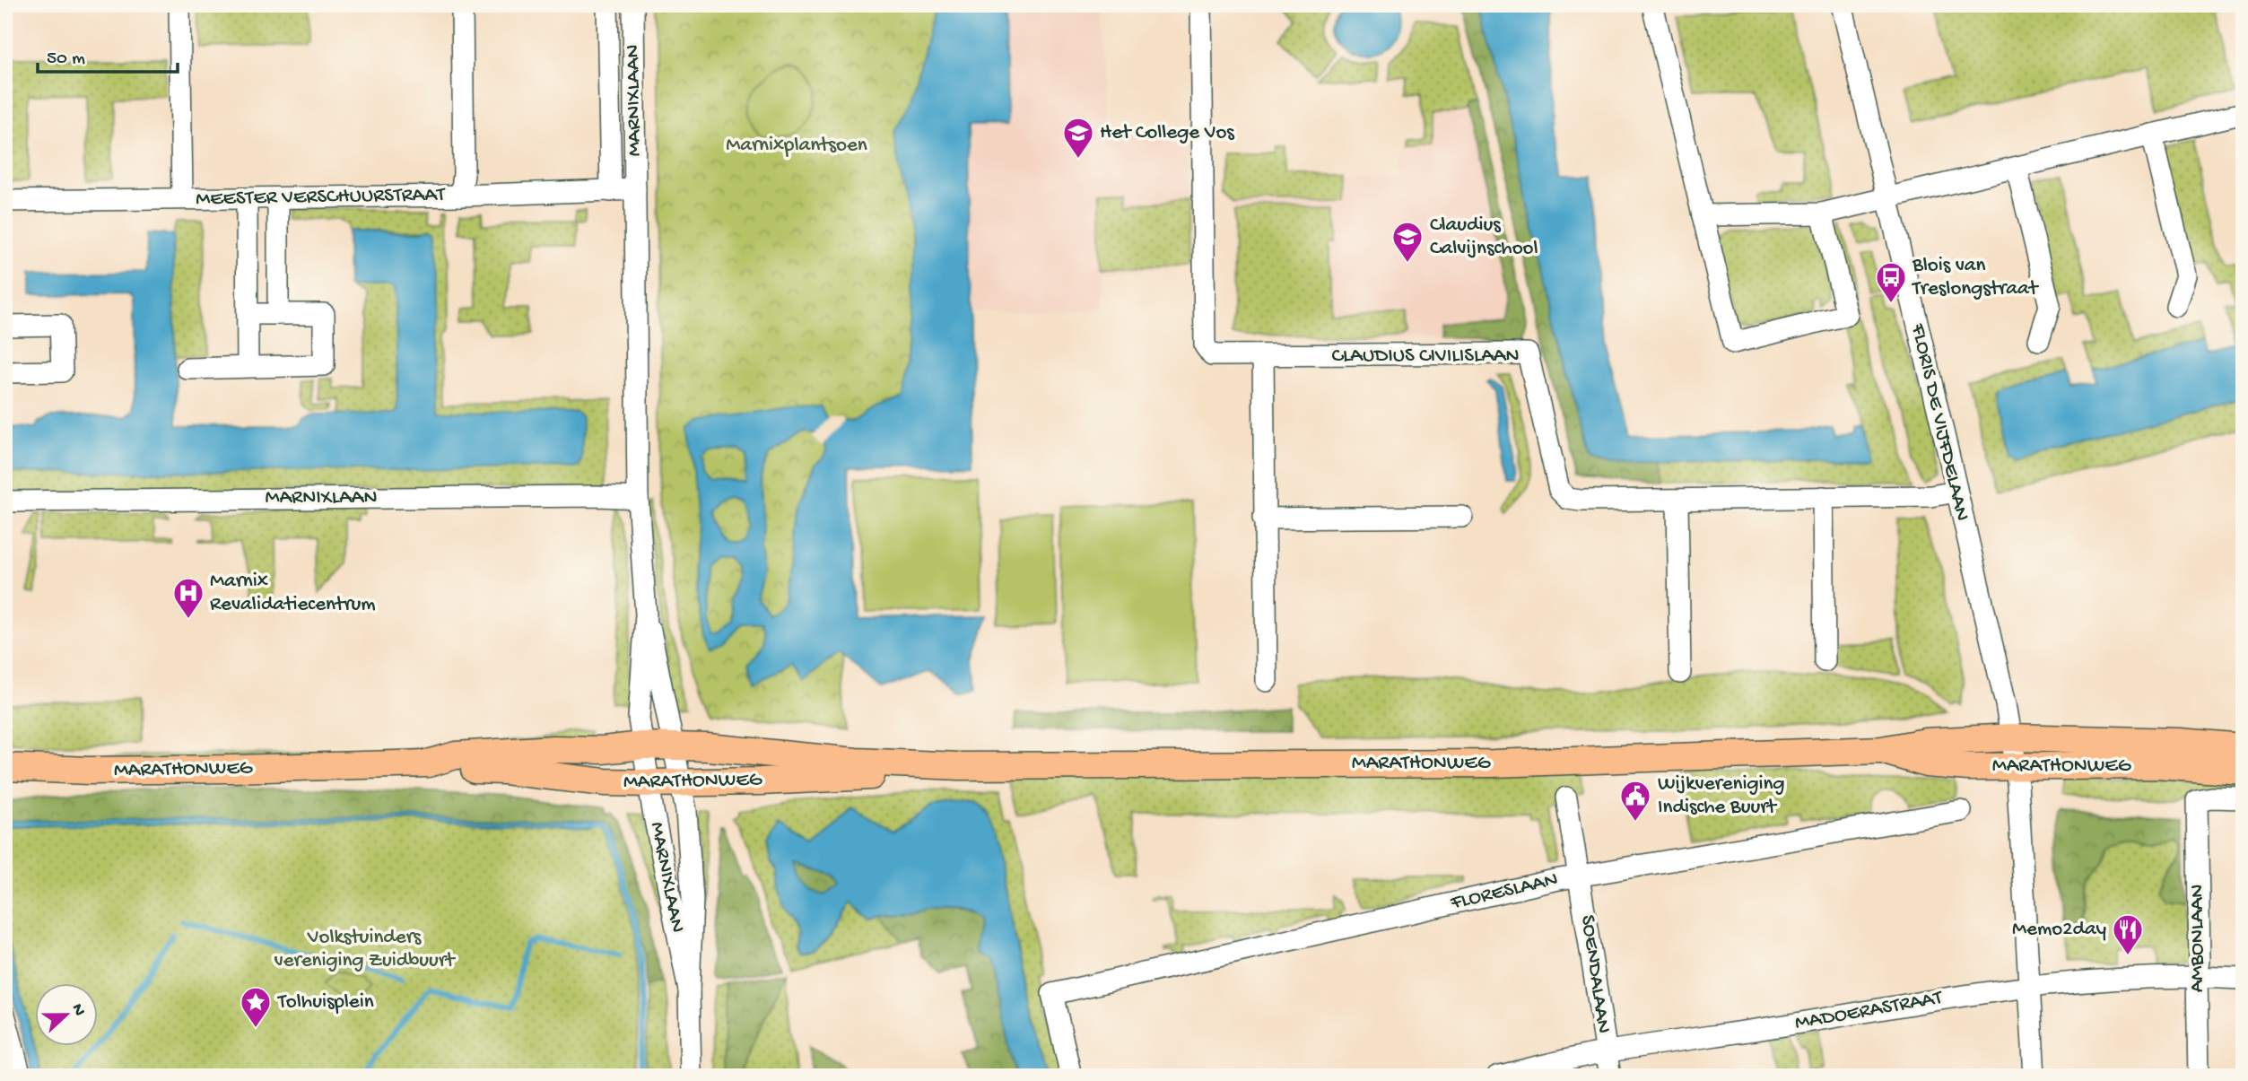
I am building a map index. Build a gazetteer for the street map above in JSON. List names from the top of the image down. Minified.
{"streets":{"main road":["MARATHONWEG"],"street":["MARNIXLAAN","MEESTER VERSCHUURSTRAAT","CLAUDIUS CIVILISLAAN","FLORIS DE VIJFDELAAN","FLORESLAAN","AMBONLAAN","SOENDALAAN","MADOERASTRAAT"]},"crossings":[["MARNIXLAAN","MEESTER VERSCHUURSTRAAT"],["MARNIXLAAN","MARATHONWEG"],["CLAUDIUS CIVILISLAAN","FLORIS DE VIJFDELAAN"],["FLORIS DE VIJFDELAAN","MARATHONWEG"],["FLORIS DE VIJFDELAAN","MADOERASTRAAT"],["FLORESLAAN","SOENDALAAN"],["AMBONLAAN","MADOERASTRAAT"],["SOENDALAAN","MADOERASTRAAT"]],"parks":["Marnixplantsoen","Volkstuinders vereniging Zuidbuurt"],"places":{"school or university":["Het College Vos","Claudius Calvijnschool"],"bus stop":["Blois van Treslongstraat"],"hospital":["Marnix Revalidatiecentrum"],"public building":["Wijkvereniging Indische Buurt"],"restaurant":["Memo2day"],"place":["Tolhuisplein"]},"scale_bar":"50 m","north":"right"}
